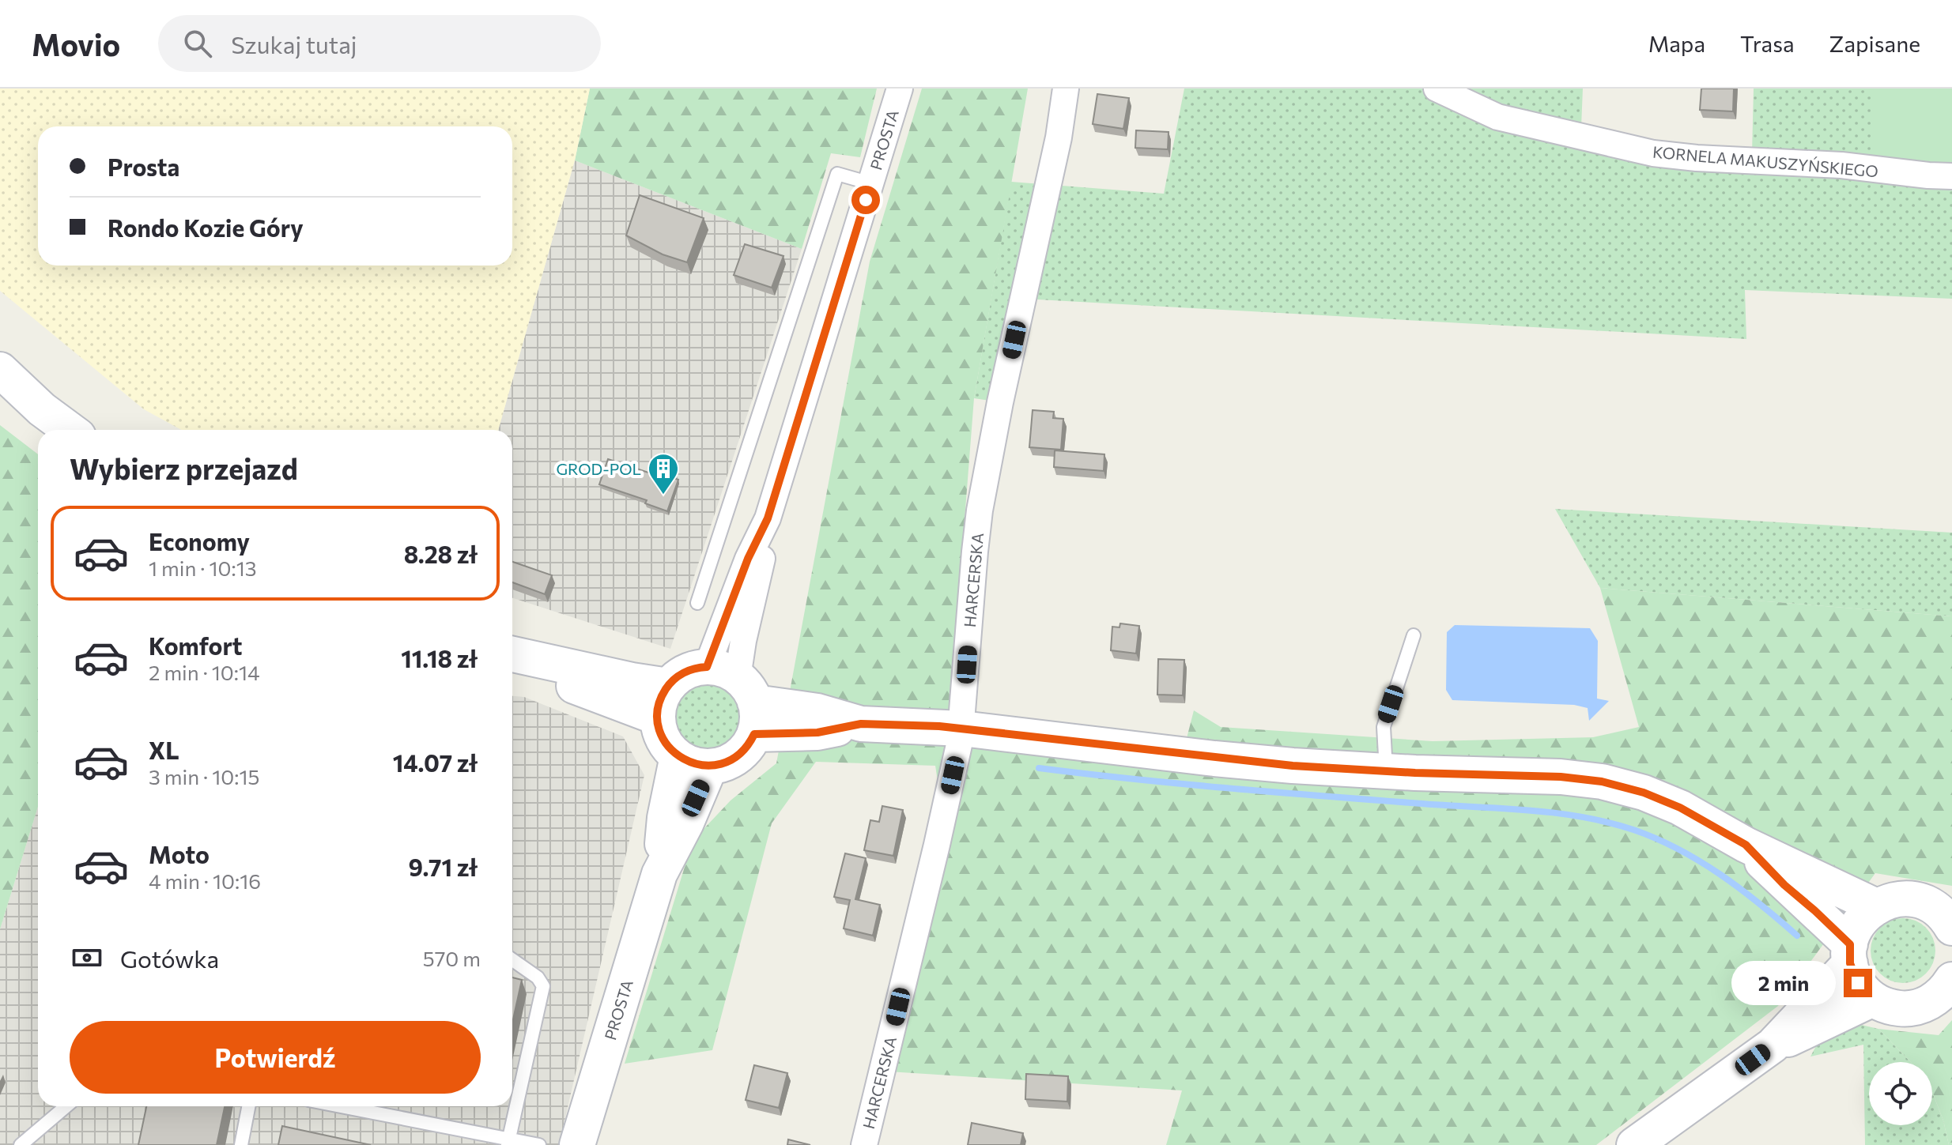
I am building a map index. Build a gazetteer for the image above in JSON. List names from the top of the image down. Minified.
{"streets":{"street":["PROSTA","KORNELA MAKUSZYŃSKIEGO","HARCERSKA"]},"places":{"building":["GROD-POL"]},"page":{"header":"Movio","search":"Szukaj tutaj","nav":["Mapa","Trasa","Zapisane"],"banner":["Prosta","Rondo Kozie Góry"],"heading":"Wybierz przejazd","list":[{"name":"Economy","note":"1 min · 10:13","value":"8.28 zł"},{"name":"Komfort","note":"2 min · 10:14","value":"11.18 zł"},{"name":"XL","note":"3 min · 10:15","value":"14.07 zł"},{"name":"Moto","note":"4 min · 10:16","value":"9.71 zł"}],"pay":["Gotówka","570 m"],"bubble":"2 min","buttons":"Potwierdź"}}
